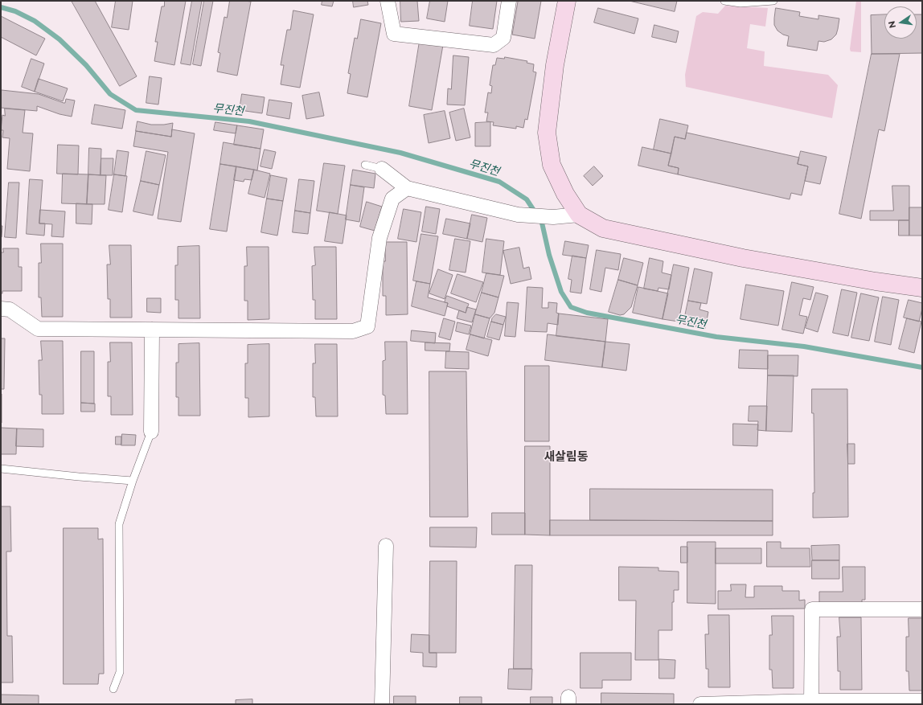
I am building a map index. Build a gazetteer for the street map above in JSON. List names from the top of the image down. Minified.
{"districts":["새살림동"],"water":["무진천"],"north":"left"}
